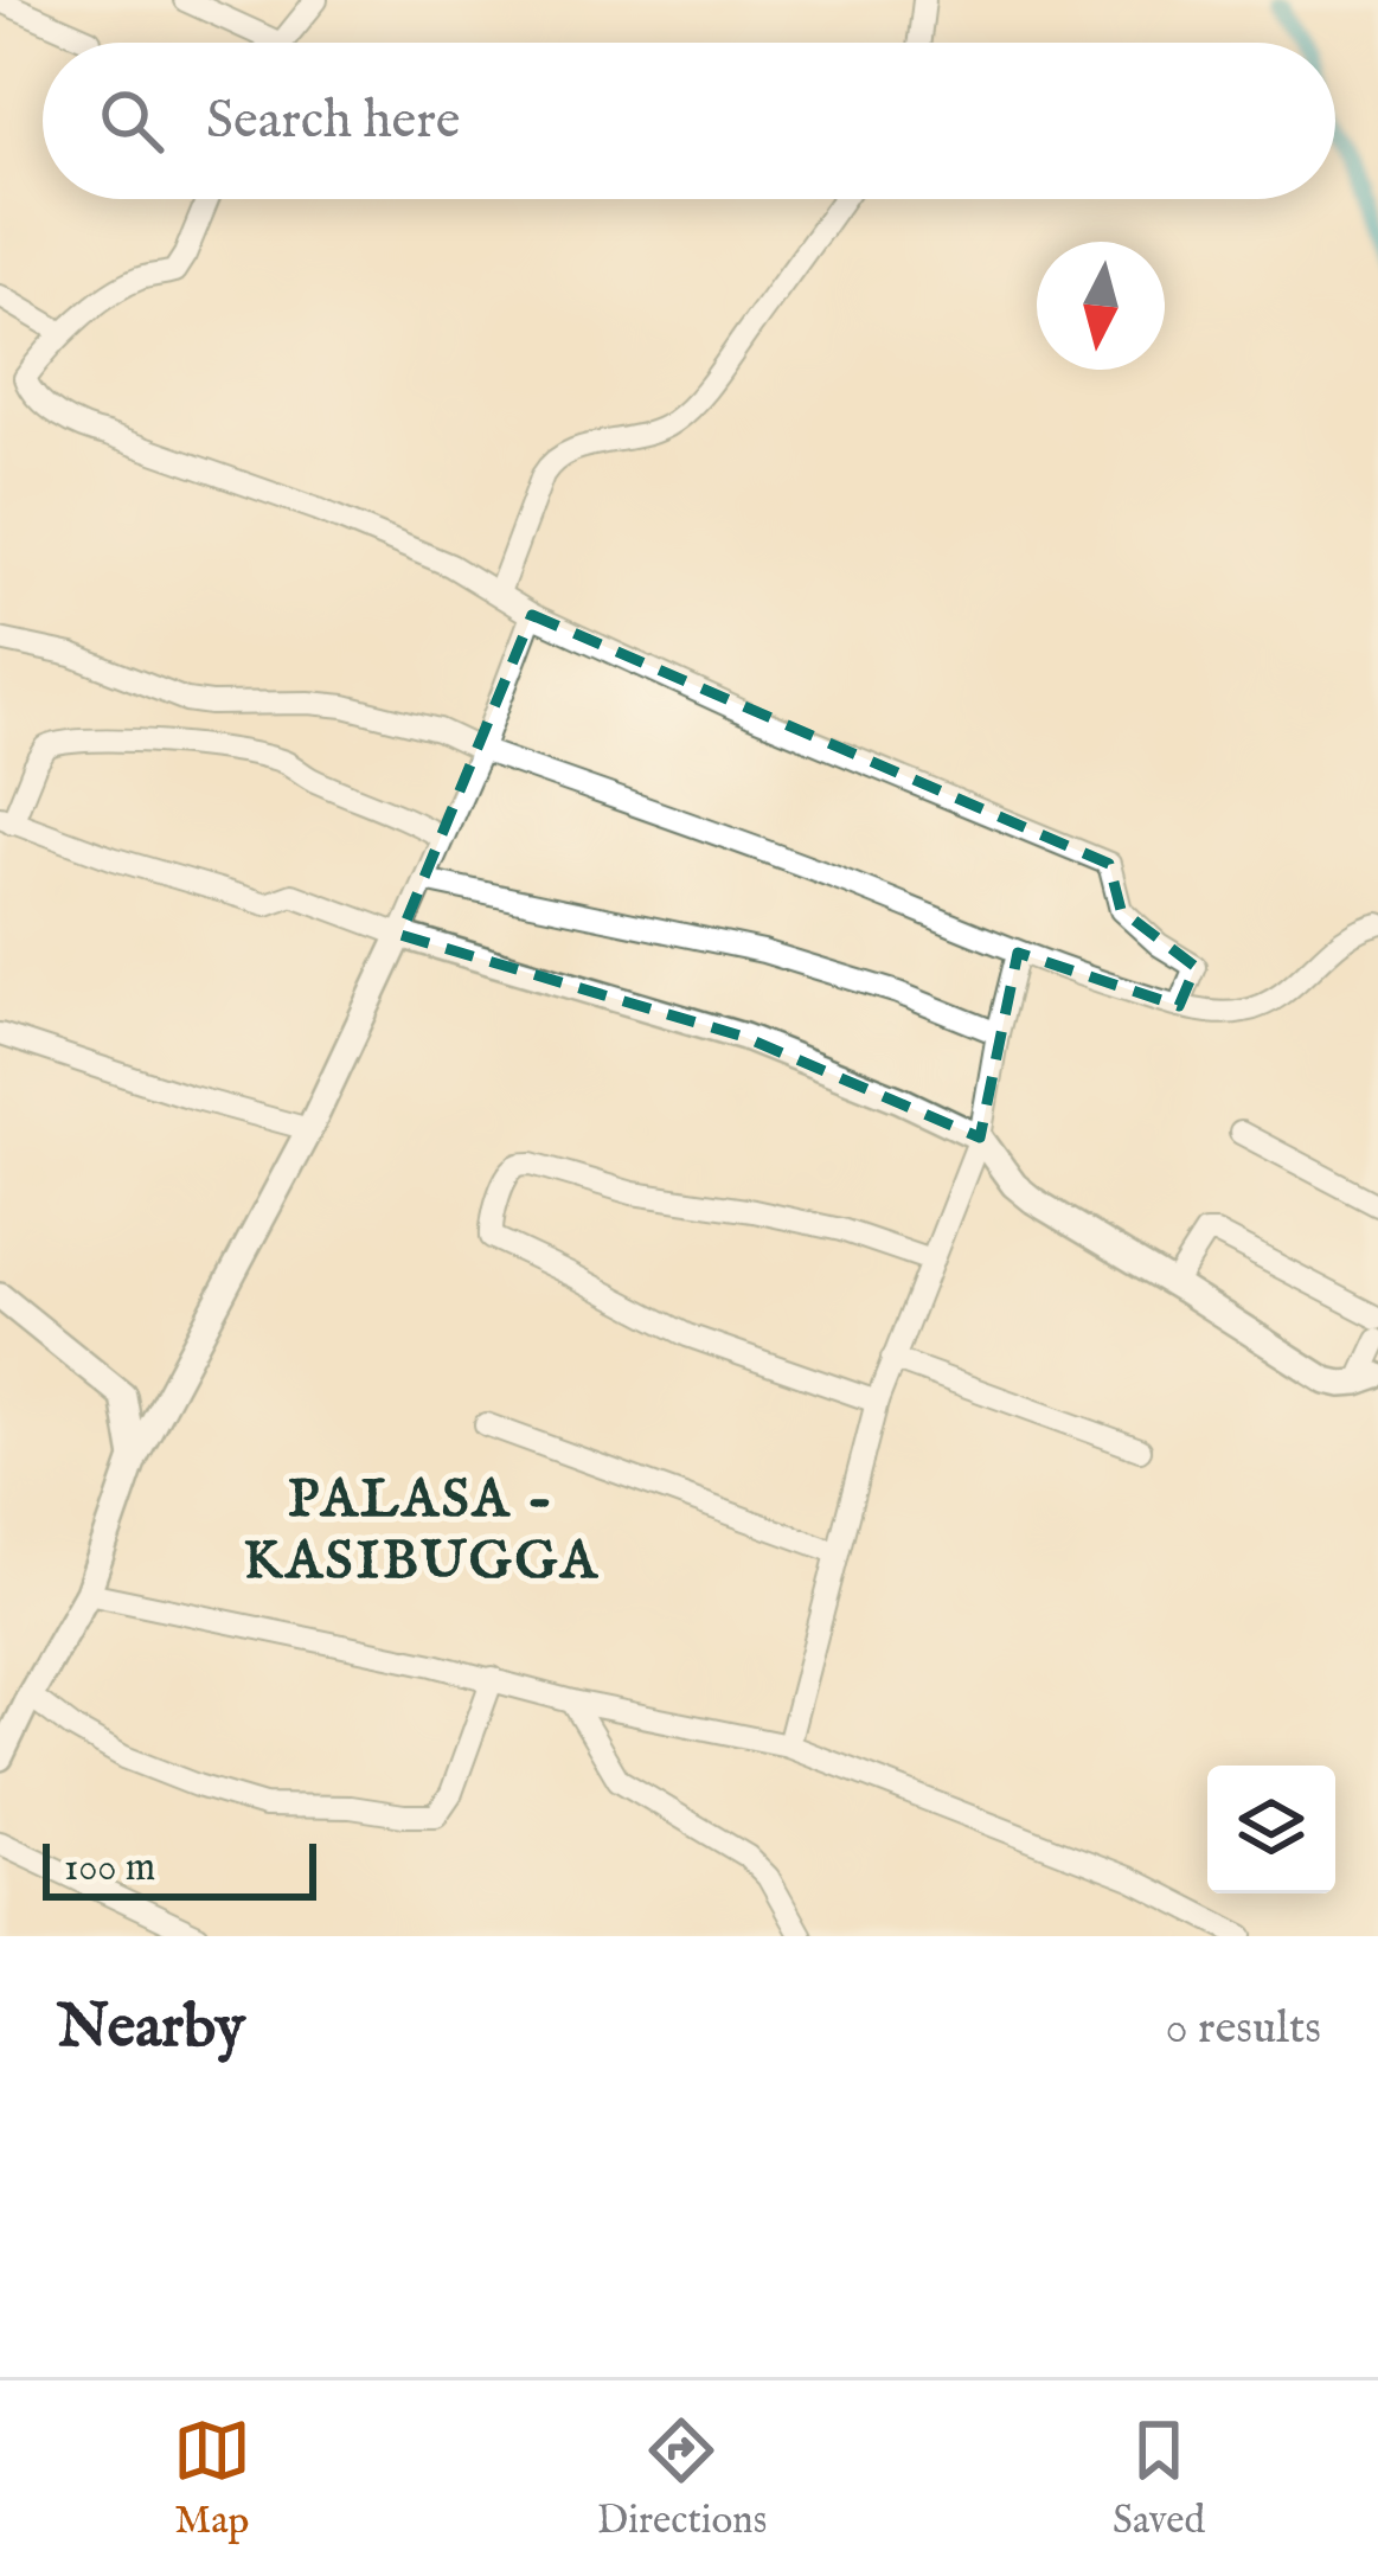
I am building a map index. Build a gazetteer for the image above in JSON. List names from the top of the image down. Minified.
{"districts":["PALASA - KASIBUGGA"],"scale_bar":"100 m","north":"bottom","page":{"search":"Search here","scale":"100 m","heading":["Nearby","0 results"],"nav":["Map","Directions","Saved"]}}
